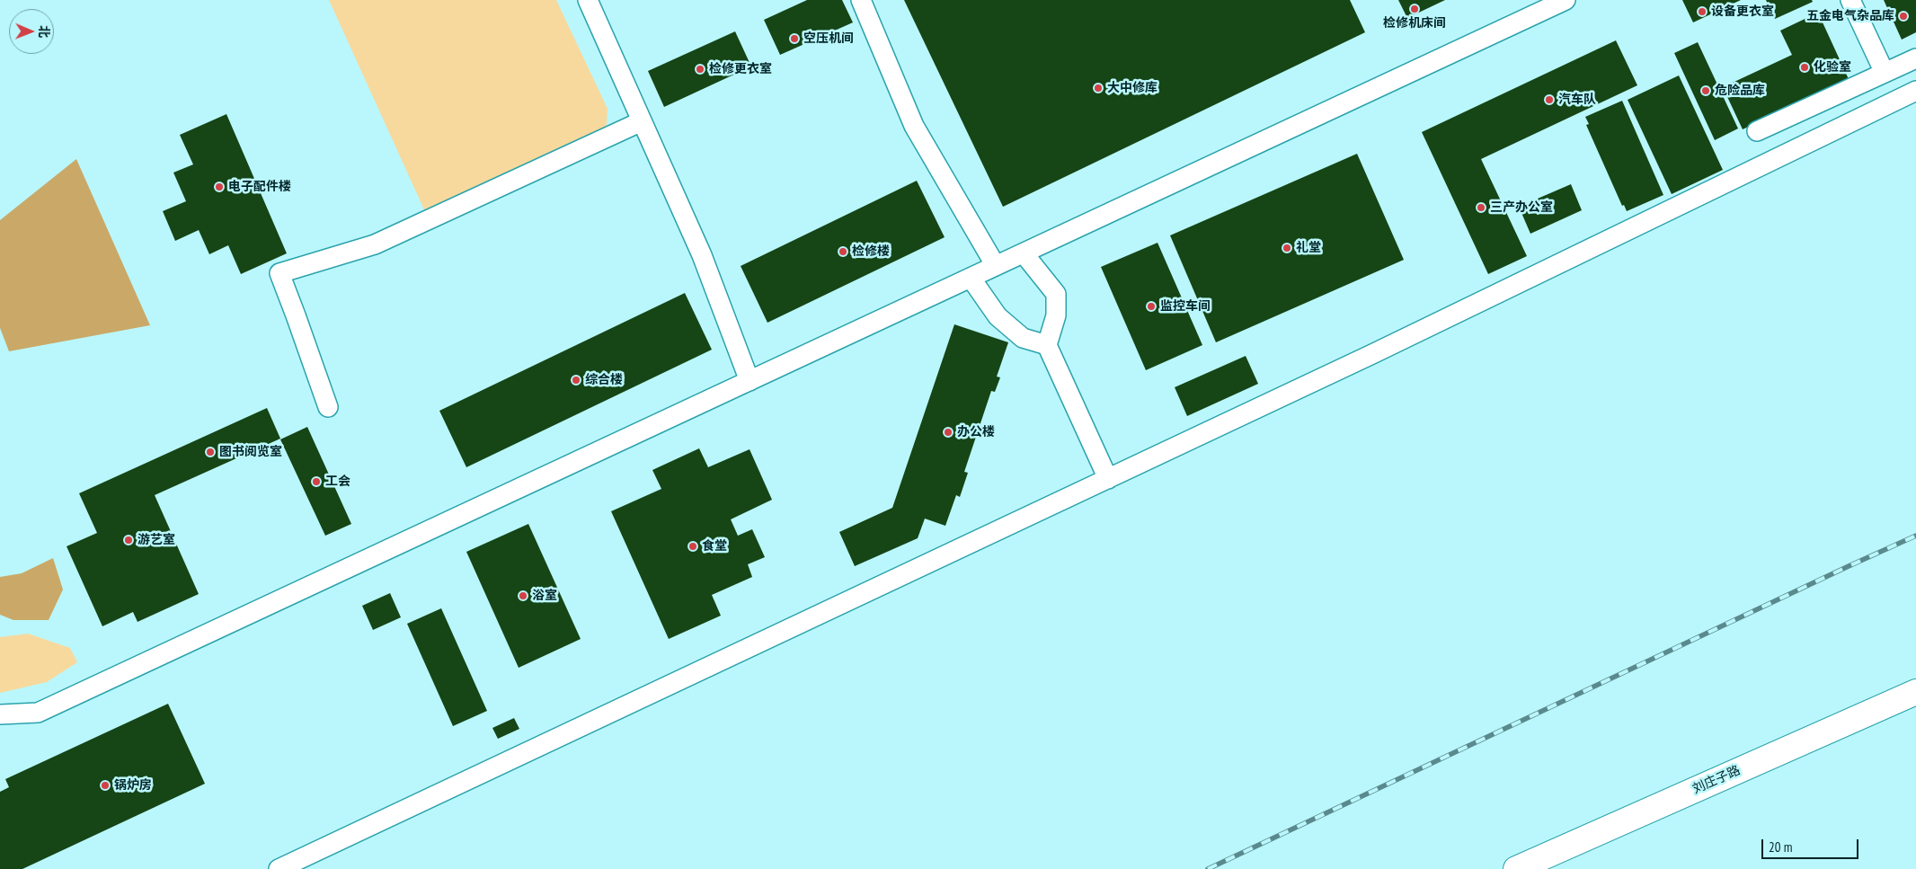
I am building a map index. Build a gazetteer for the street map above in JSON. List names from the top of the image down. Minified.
{"streets":{"street":["刘庄子路"]},"places":["检修机床间","设备更衣室","五金电气杂品库","空压机间","化验室","检修更衣室","大中修库","危险品库","汽车队","电子配件楼","三产办公室","礼堂","检修楼","监控车间","综合楼","办公楼","图书阅览室","工会","游艺室","食堂","浴室","锅炉房"],"scale_bar":"20 m","north":"right"}
